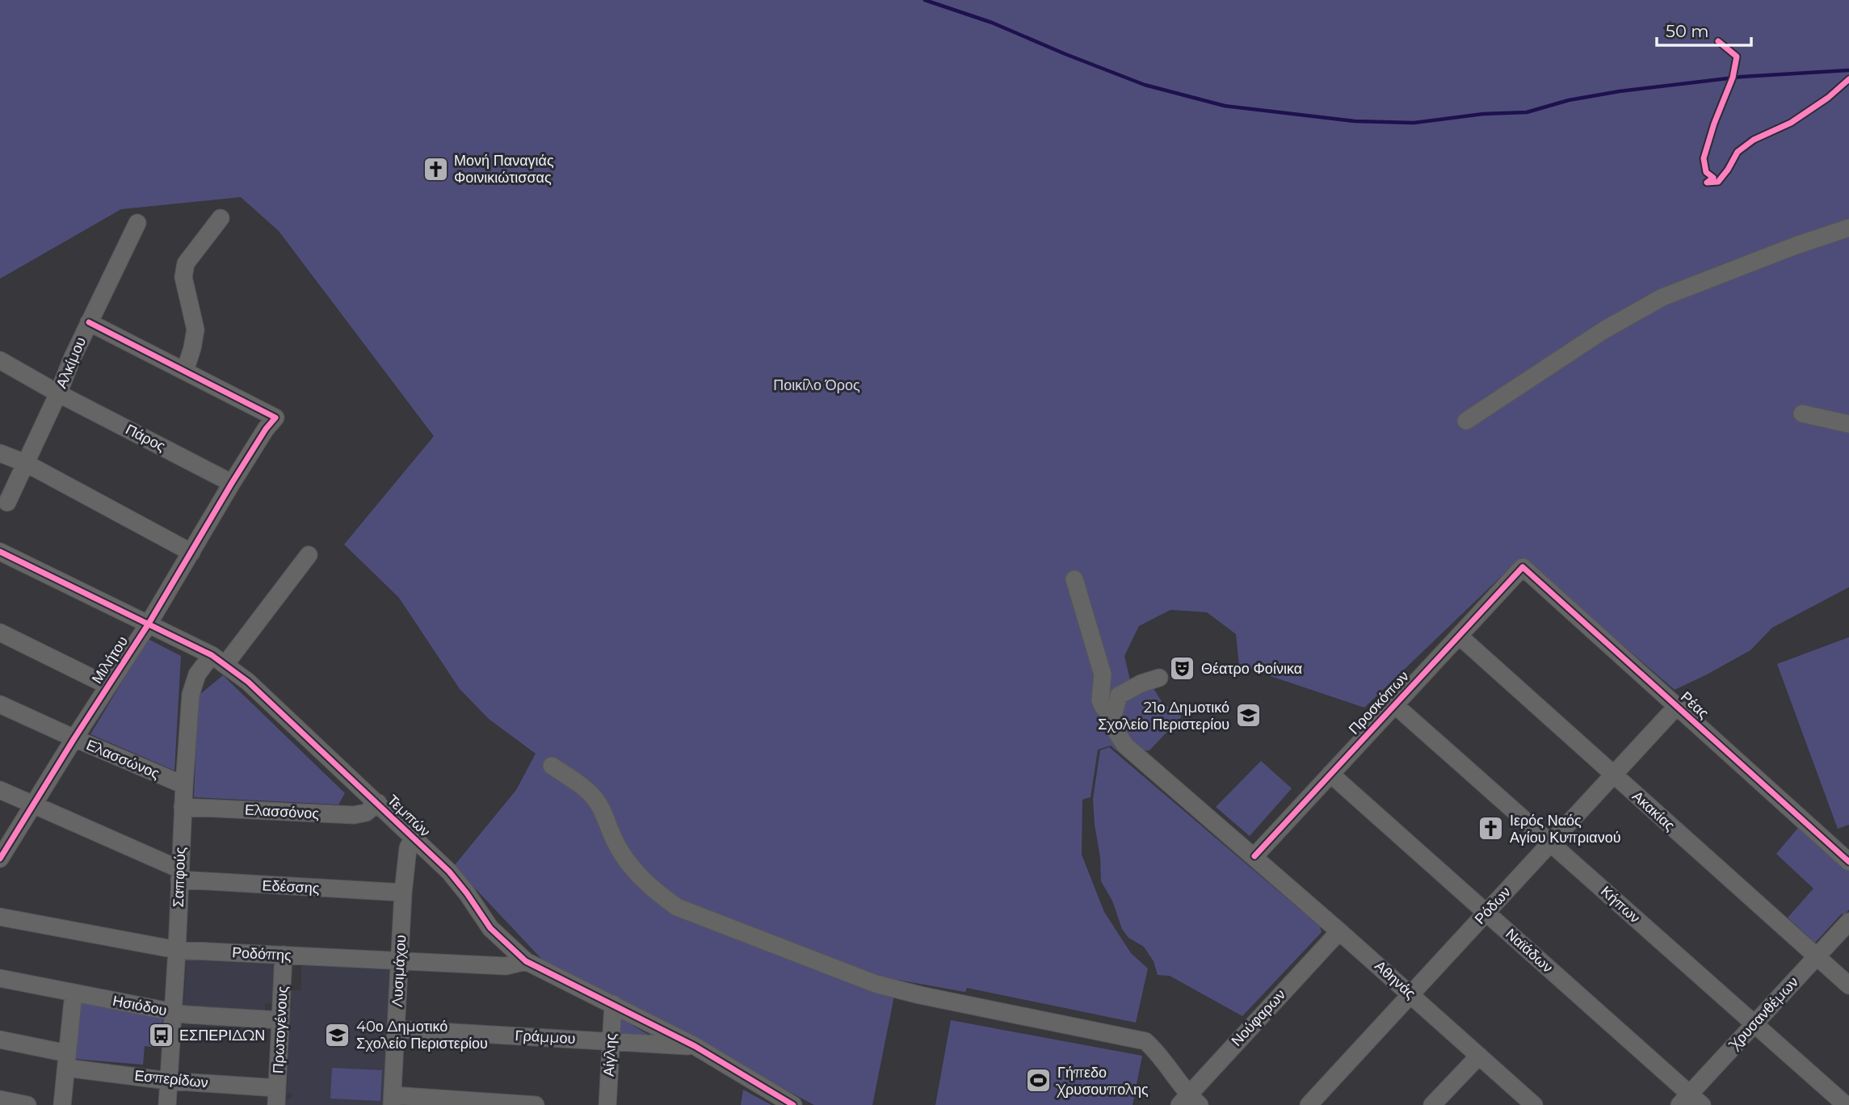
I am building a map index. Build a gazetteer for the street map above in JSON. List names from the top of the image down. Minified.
{"streets":{"street":["Αλκίμου","Πάρος","Μιλήτου","Προσκόπων","Ρέας","Ελασσώνος","Ακακίας","Ελασσόνος","Τεμπών","Σαπφούς","Εδέσσης","Κήπων","Ρόδων","Ναϊάδων","Ροδόπης","Λυσιμάχου","Αθηνάς","Ησιόδου","Χρυσανθέμων","Νούφαρων","Πρωτογένους","Γράμμου","Αίγλης","Εσπερίδων"]},"crossings":[["Αλκίμου","Πάρος"],["Πάρος","Μιλήτου"],["Μιλήτου","Ελασσώνος"],["Μιλήτου","Τεμπών"],["Μιλήτου","Εδέσσης"],["Προσκόπων","Ρέας"],["Προσκόπων","Ακακίας"],["Προσκόπων","Κήπων"],["Προσκόπων","Ναϊάδων"],["Προσκόπων","Αθηνάς"],["Ρέας","Ρόδων"],["Ελασσώνος","Σαπφούς"],["Ακακίας","Ρόδων"],["Ακακίας","Χρυσανθέμων"],["Ελασσόνος","Τεμπών"],["Ελασσόνος","Σαπφούς"],["Τεμπών","Σαπφούς"],["Τεμπών","Ροδόπης"],["Τεμπών","Λυσιμάχου"],["Τεμπών","Γράμμου"],["Τεμπών","Αίγλης"],["Σαπφούς","Εδέσσης"],["Σαπφούς","Ροδόπης"],["Σαπφούς","Ησιόδου"],["Σαπφούς","Εσπερίδων"],["Εδέσσης","Λυσιμάχου"],["Κήπων","Ρόδων"],["Κήπων","Χρυσανθέμων"],["Ρόδων","Ναϊάδων"],["Ρόδων","Αθηνάς"],["Ναϊάδων","Χρυσανθέμων"],["Ροδόπης","Λυσιμάχου"],["Ροδόπης","Πρωτογένους"],["Λυσιμάχου","Γράμμου"],["Αθηνάς","Νούφαρων"],["Ησιόδου","Πρωτογένους"],["Πρωτογένους","Εσπερίδων"],["Γράμμου","Αίγλης"]],"parks":["Ποικίλο Όρος"],"places":{"church":["Μονή Παναγιάς Φοινικιώτισσας","Ιερός Ναός Αγίου Κυπριανού"],"theatre":["Θέατρο Φοίνικα"],"school or university":["21ο Δημοτικό Σχολείο Περιστερίου","40ο Δημοτικό Σχολείο Περιστερίου"],"bus stop":["ΕΣΠΕΡΙΔΩΝ"],"sports":["Γήπεδο Χρυσουπολης"]},"scale_bar":"50 m"}
